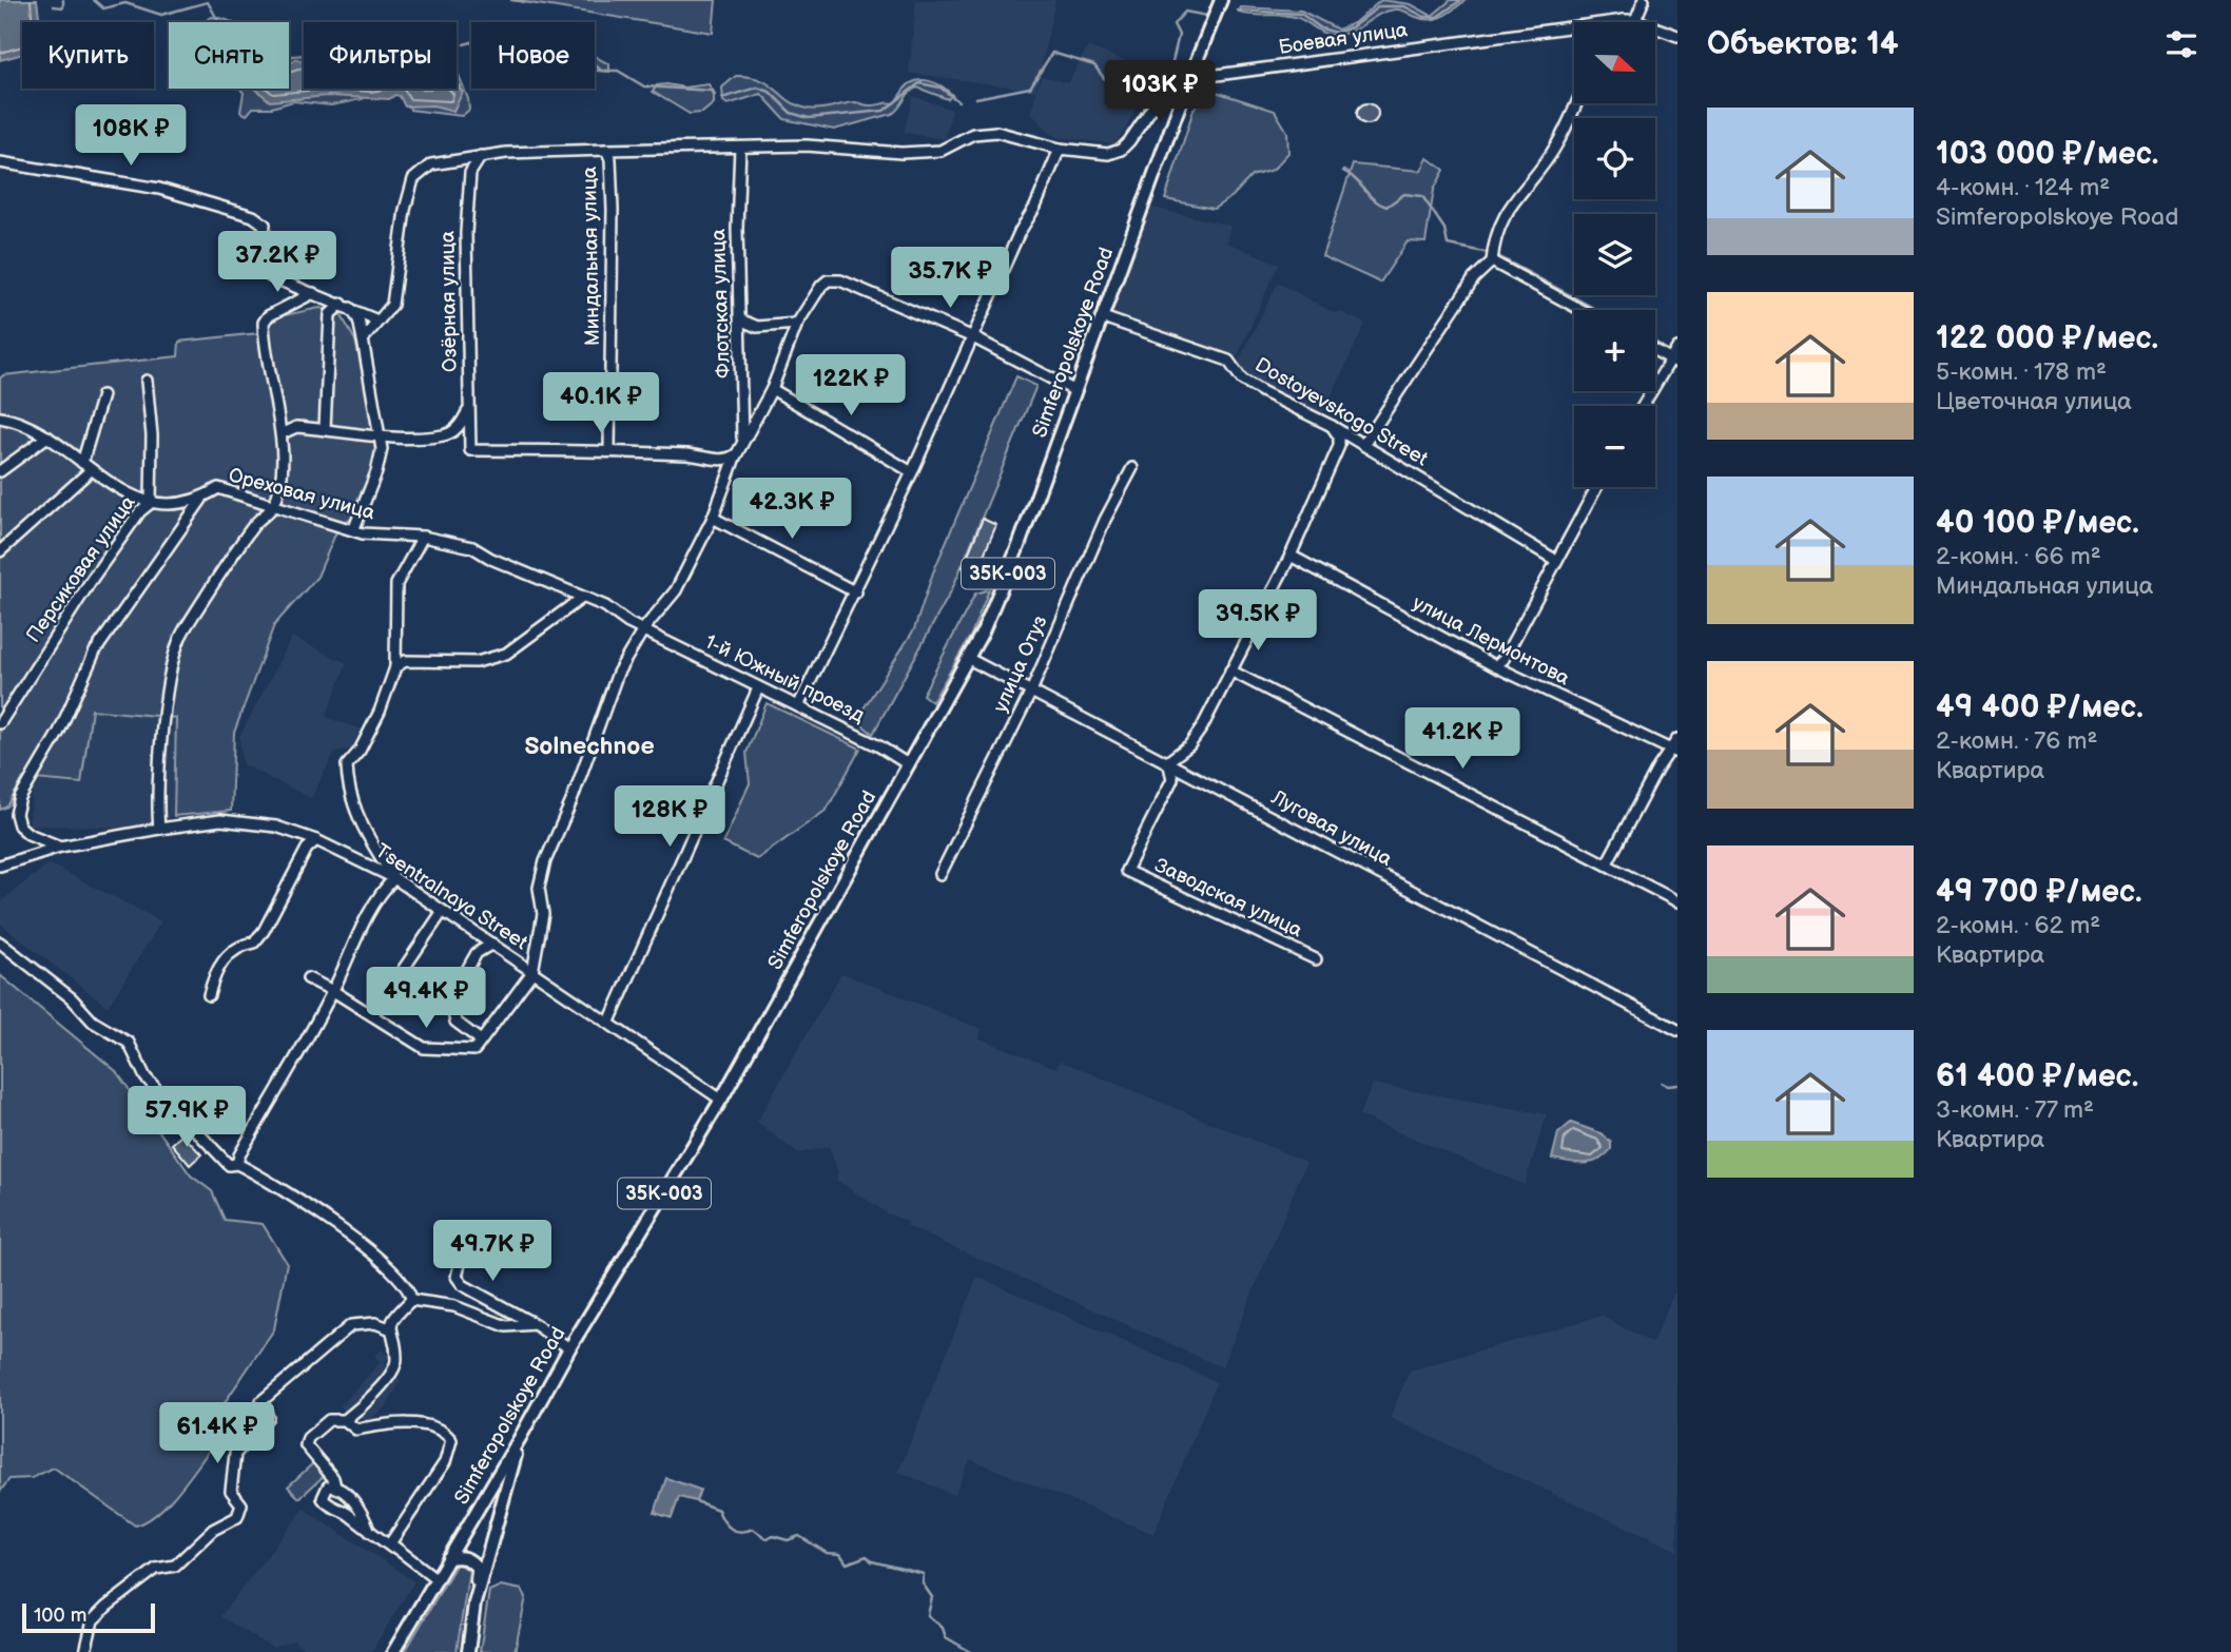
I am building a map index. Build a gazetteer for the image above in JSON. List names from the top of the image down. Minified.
{"streets":{"main road":["Simferopolskoye Road","35К-003"],"street":["Боевая улица","Миндальная улица","Озёрная улица","Флотская улица","Dostoyevskogo Street","Ореховая улица","Персиковая улица","улица Лермонтова","улица Отуз","1-й Южный проезд","Луговая улица","Tsentralnaya Street","Заводская улица"]},"crossings":[["Боевая улица","Simferopolskoye Road"],["Боевая улица","35К-003"],["Миндальная улица","Озёрная улица"],["Simferopolskoye Road","Dostoyevskogo Street"],["Simferopolskoye Road","35К-003"],["Simferopolskoye Road","1-й Южный проезд"],["Simferopolskoye Road","Луговая улица"],["Simferopolskoye Road","Tsentralnaya Street"],["Ореховая улица","Персиковая улица"],["Ореховая улица","1-й Южный проезд"],["улица Отуз","Луговая улица"],["Луговая улица","Заводская улица"]],"districts":["Solnechnoe"],"scale_bar":"100 m","north":"right","page":{"heading":"Объектов: 14","map_buttons":["+","−"],"chip":["Купить","Снять","Фильтры","Новое"],"price":["103K ₽","108K ₽","37.2K ₽","35.7K ₽","122K ₽","40.1K ₽","42.3K ₽","39.5K ₽","41.2K ₽","128K ₽","49.4K ₽","57.9K ₽","49.7K ₽","61.4K ₽"],"list":[{"name":"103 000 ₽/мес.","note":"4-комн. · 124 m² · Simferopolskoye Road"},{"name":"122 000 ₽/мес.","note":"5-комн. · 178 m² · Цветочная улица"},{"name":"40 100 ₽/мес.","note":"2-комн. · 66 m² · Миндальная улица"},{"name":"49 400 ₽/мес.","note":"2-комн. · 76 m² · Квартира"},{"name":"49 700 ₽/мес.","note":"2-комн. · 62 m² · Квартира"},{"name":"61 400 ₽/мес.","note":"3-комн. · 77 m² · Квартира"}],"scale":"100 m"}}
